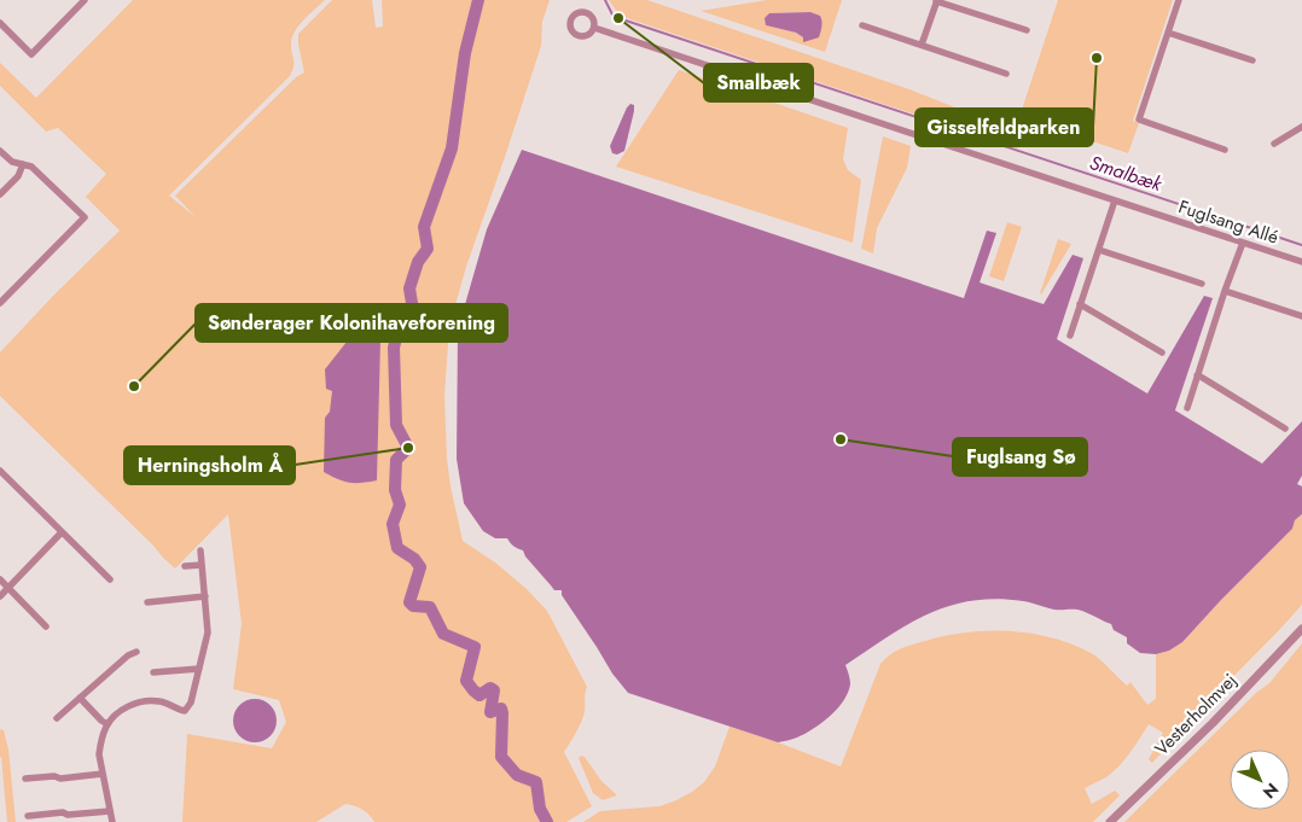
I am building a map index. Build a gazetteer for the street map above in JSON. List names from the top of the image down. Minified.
{"streets":{"street":["Fuglsang Allé","Vesterholmvej"]},"water":["Smalbæk"],"places":["Smalbæk","Gisselfeldparken","Sønderager Kolonihaveforening","Fuglsang Sø","Herningsholm Å"],"north":"bottom right"}
